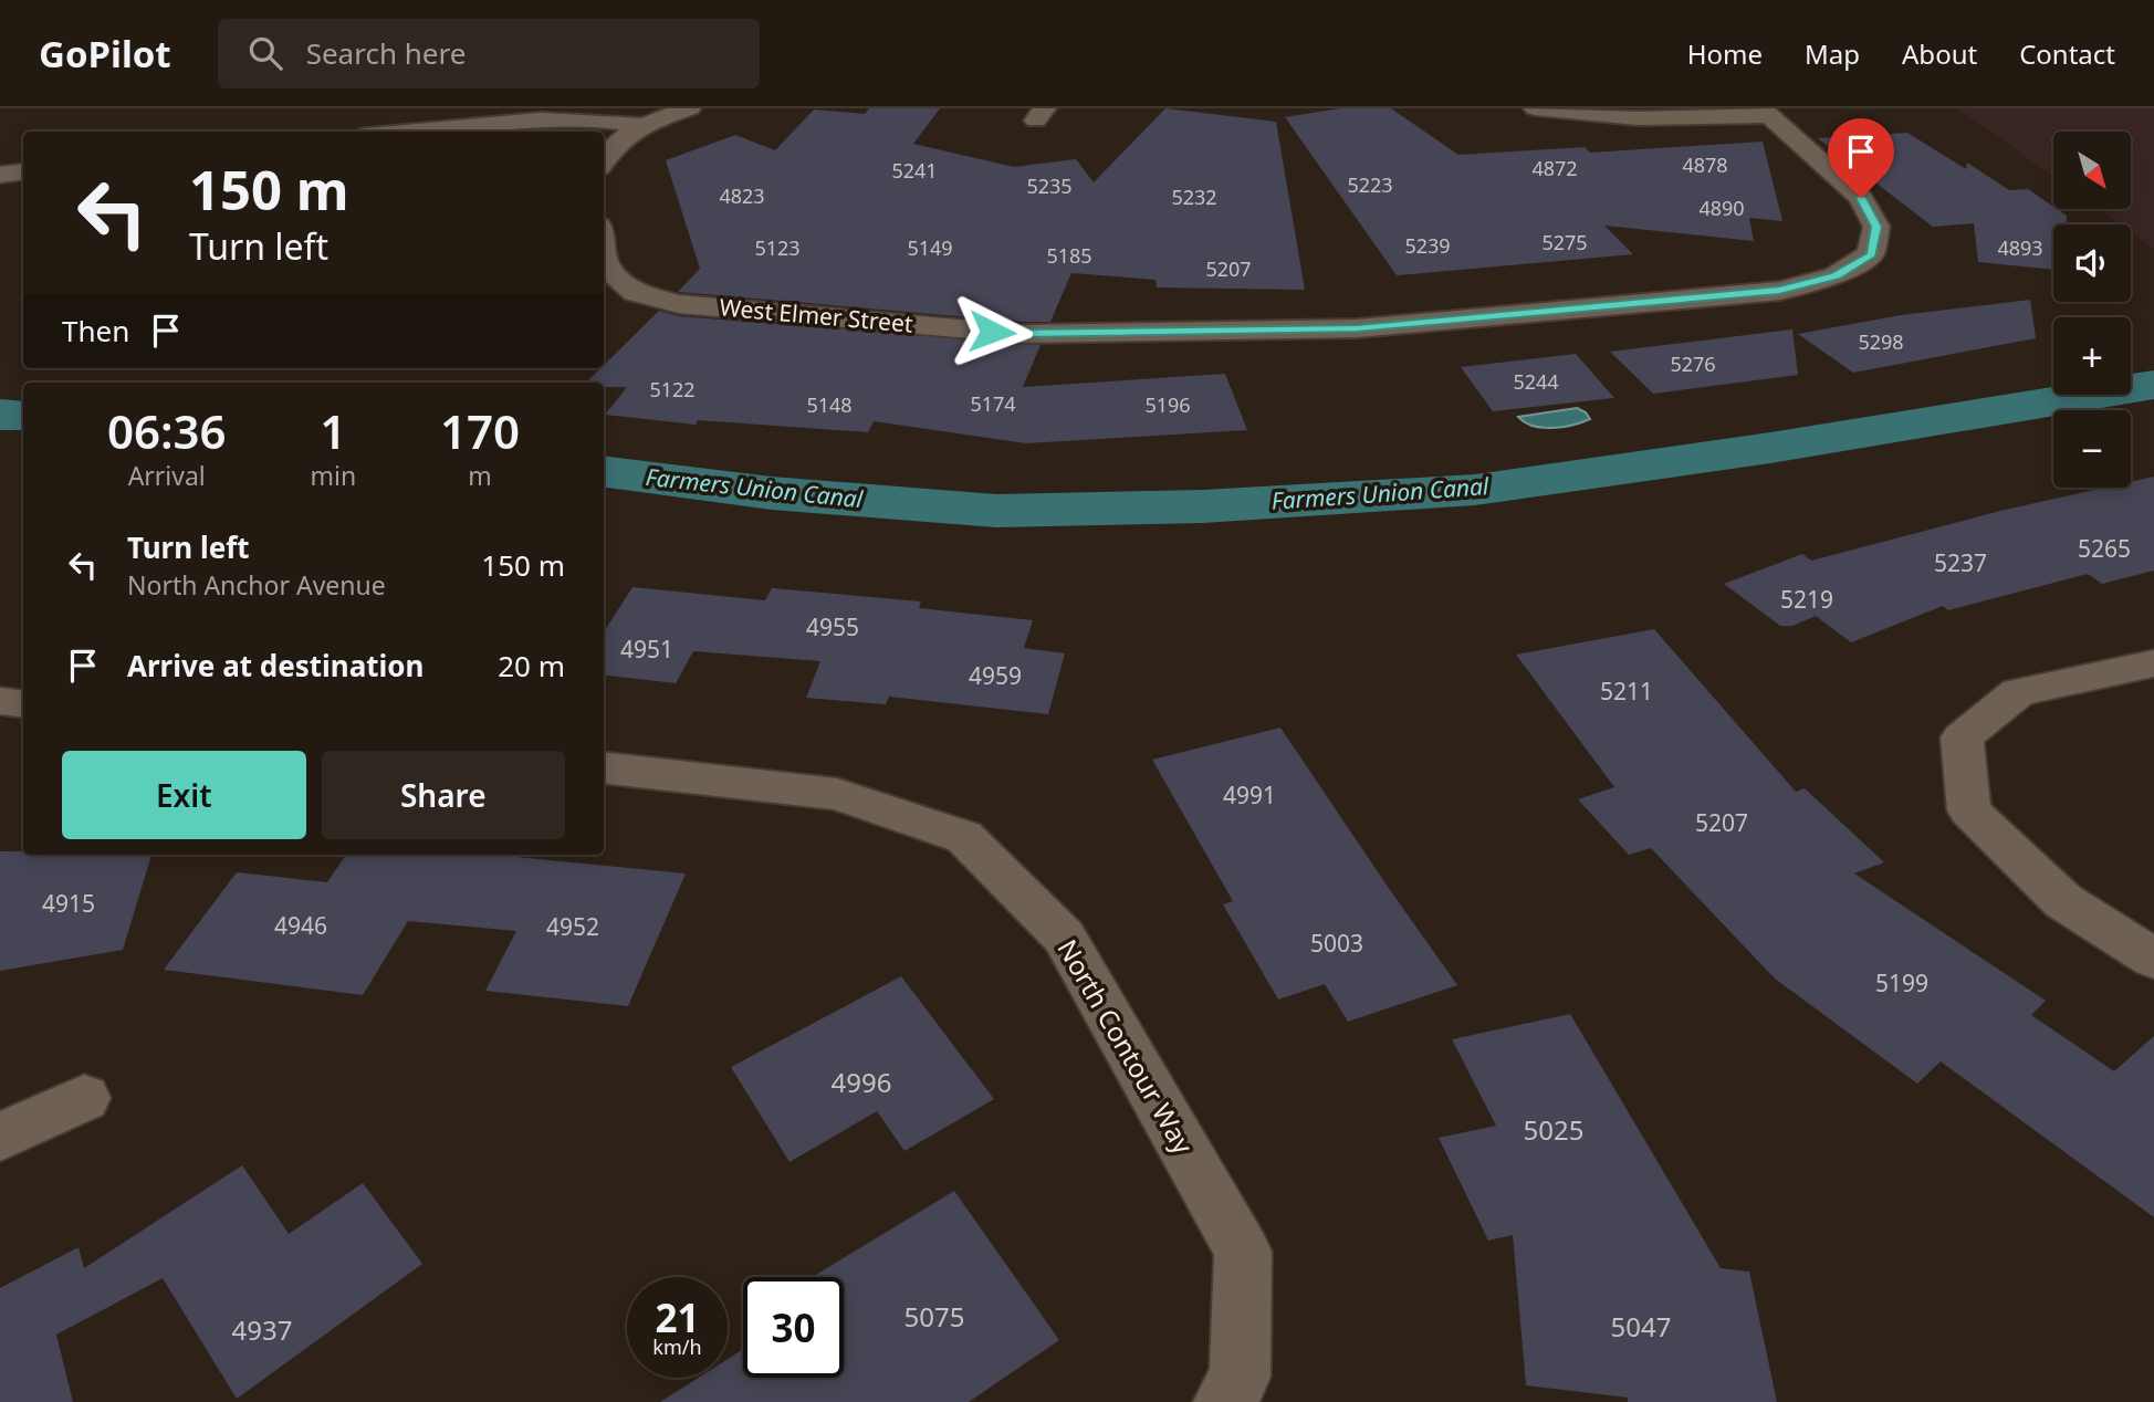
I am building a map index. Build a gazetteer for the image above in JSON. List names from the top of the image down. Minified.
{"streets":{"street":["West Elmer Street","North Contour Way"]},"water":["Farmers Union Canal"],"house_numbers":["4878","4872","5241","5223","5235","4823","5232","4890","5275","5239","5123","5149","4893","5185","5207","5298","5276","5244","5122","5174","5148","5196","5265","5237","5219","4955","4951","4959","5211","4991","5207","4915","4946","4952","5003","5199","4996","5025","5075","5047","4937"],"north":"bottom right","page":{"header":"GoPilot","search":"Search here","nav":["Home","Map","About","Contact"],"map_buttons":["+","−"],"turn":["150 m","Turn left"],"then":"Then","eta":["06:36","Arrival","1","min","170","m"],"list":[{"name":"Turn left","note":"North Anchor Avenue","value":"150 m"},{"name":"Arrive at destination","value":"20 m"}],"buttons":["Exit","Share"],"speed":"21 km/h","limit":"30"}}
